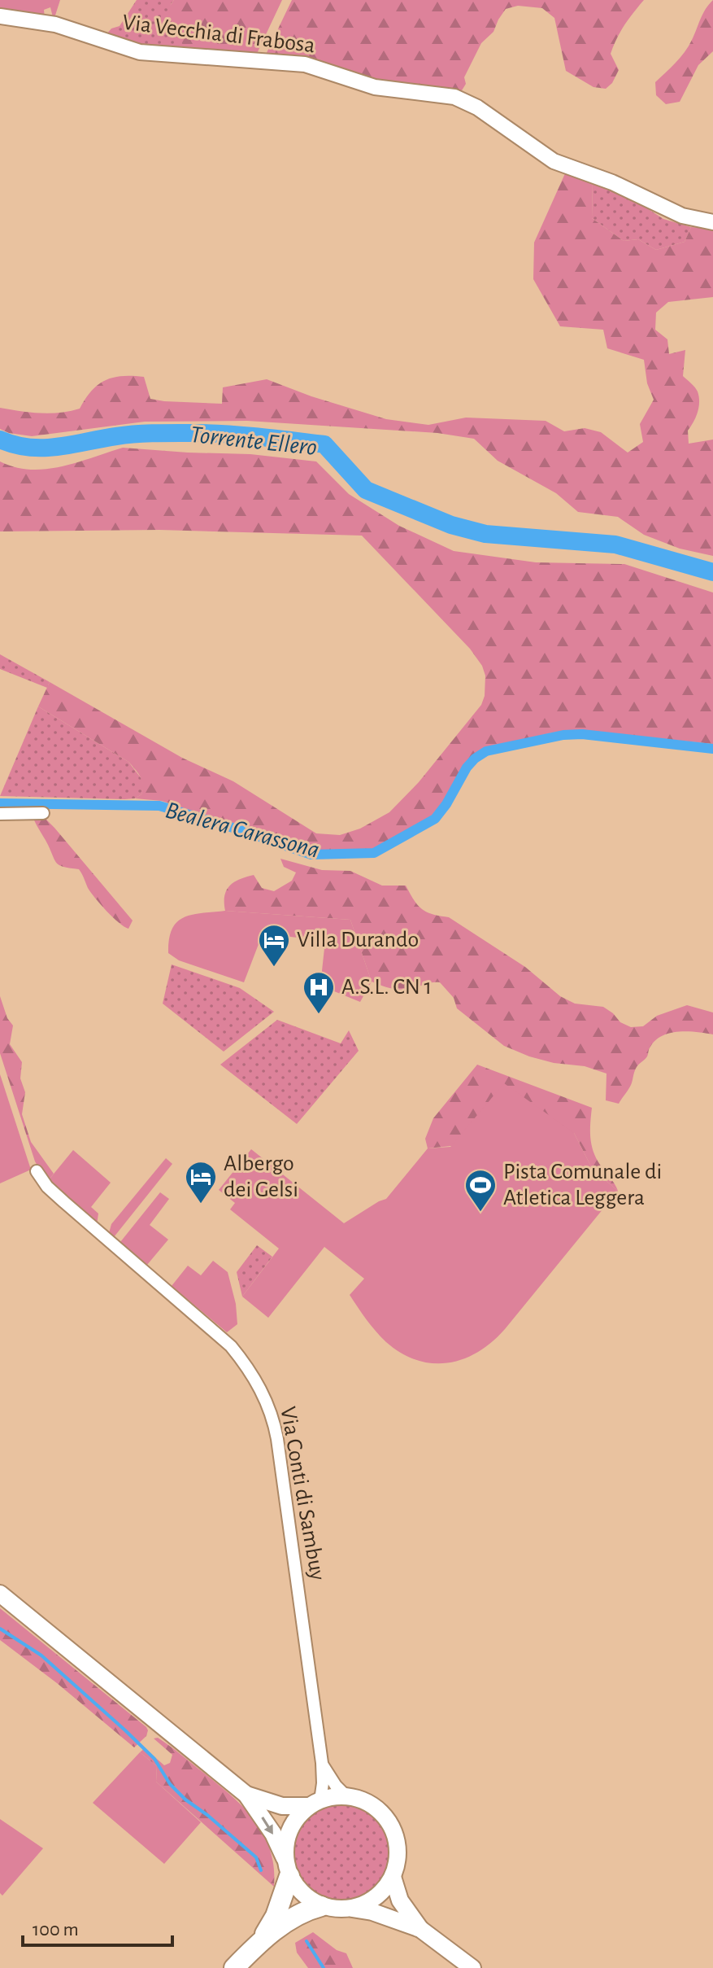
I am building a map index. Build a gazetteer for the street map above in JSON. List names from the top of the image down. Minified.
{"streets":{"street":["Via Vecchia di Frabosa","Via Conti di Sambuy"]},"water":["Torrente Ellero","Bealera Carassona"],"places":{"hotel":["Villa Durando","Albergo dei Gelsi"],"hospital":["A.S.L. CN 1"],"sports":["Pista Comunale di Atletica Leggera"]},"scale_bar":"100 m"}
